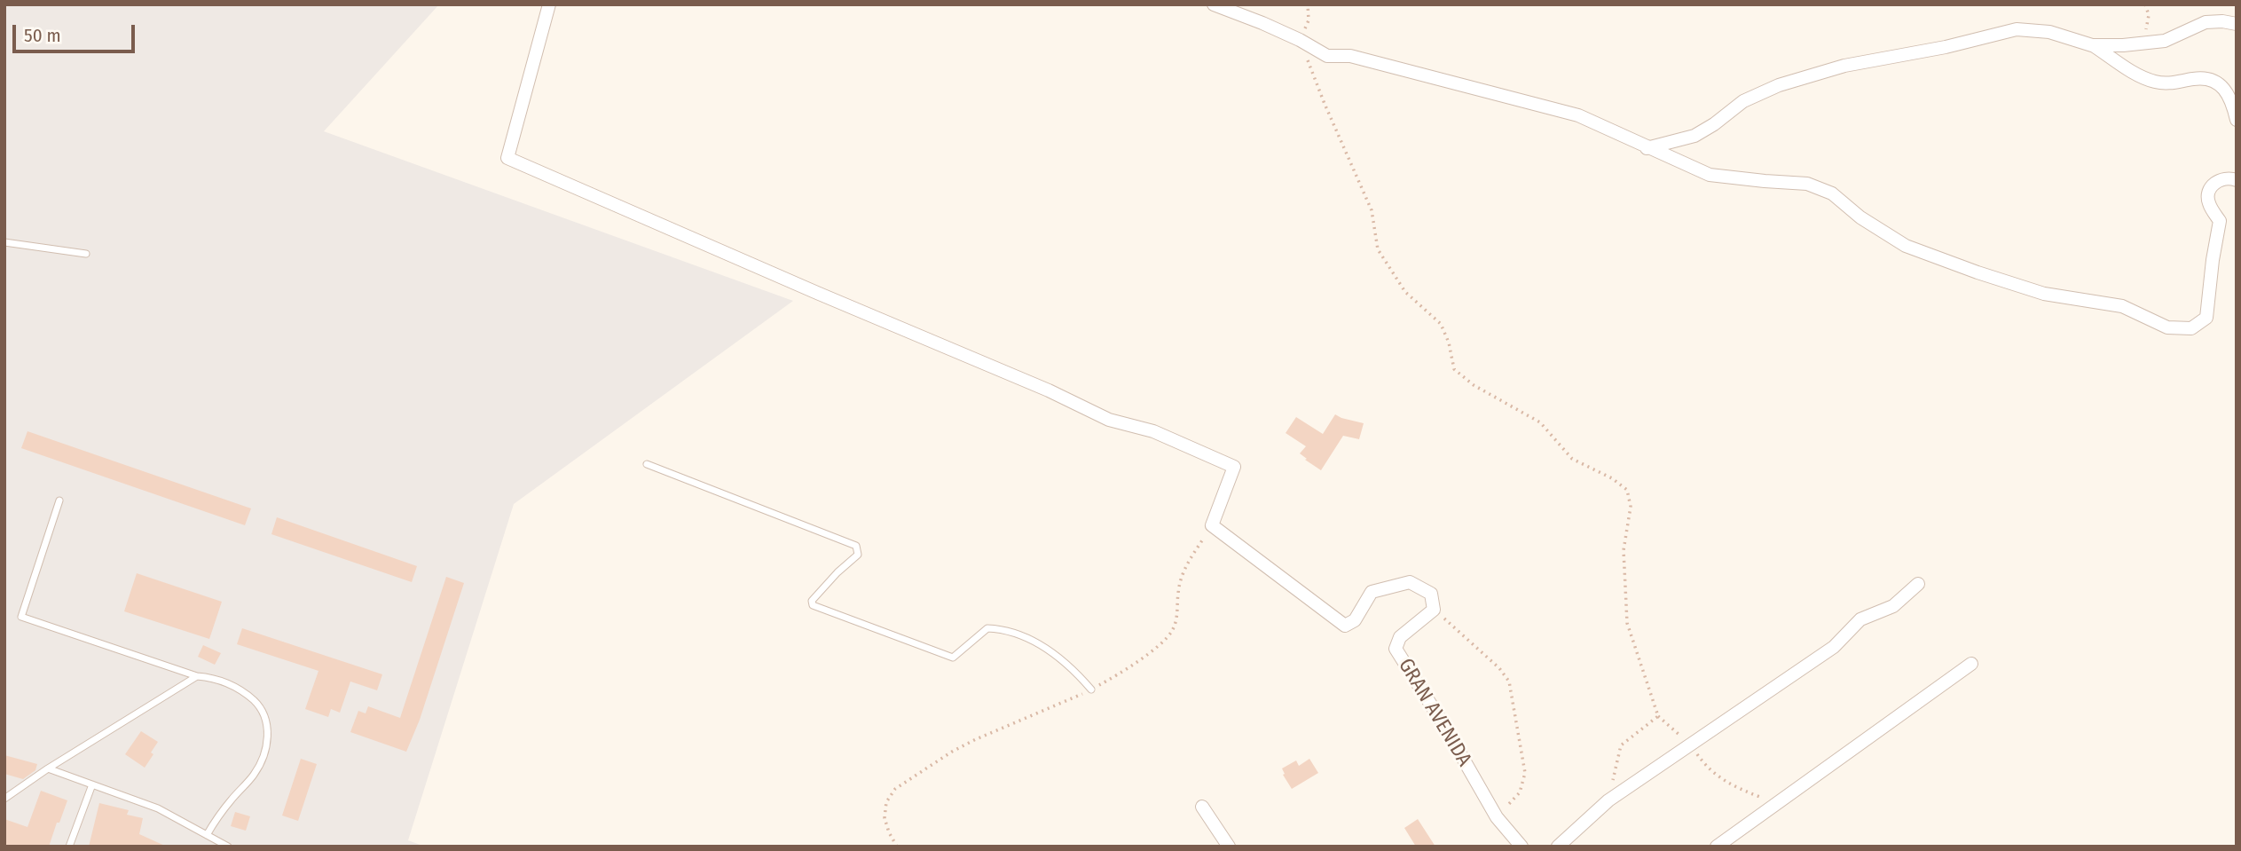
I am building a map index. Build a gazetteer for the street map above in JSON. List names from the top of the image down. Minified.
{"streets":{"street":["GRAN AVENIDA"]},"scale_bar":"50 m"}
